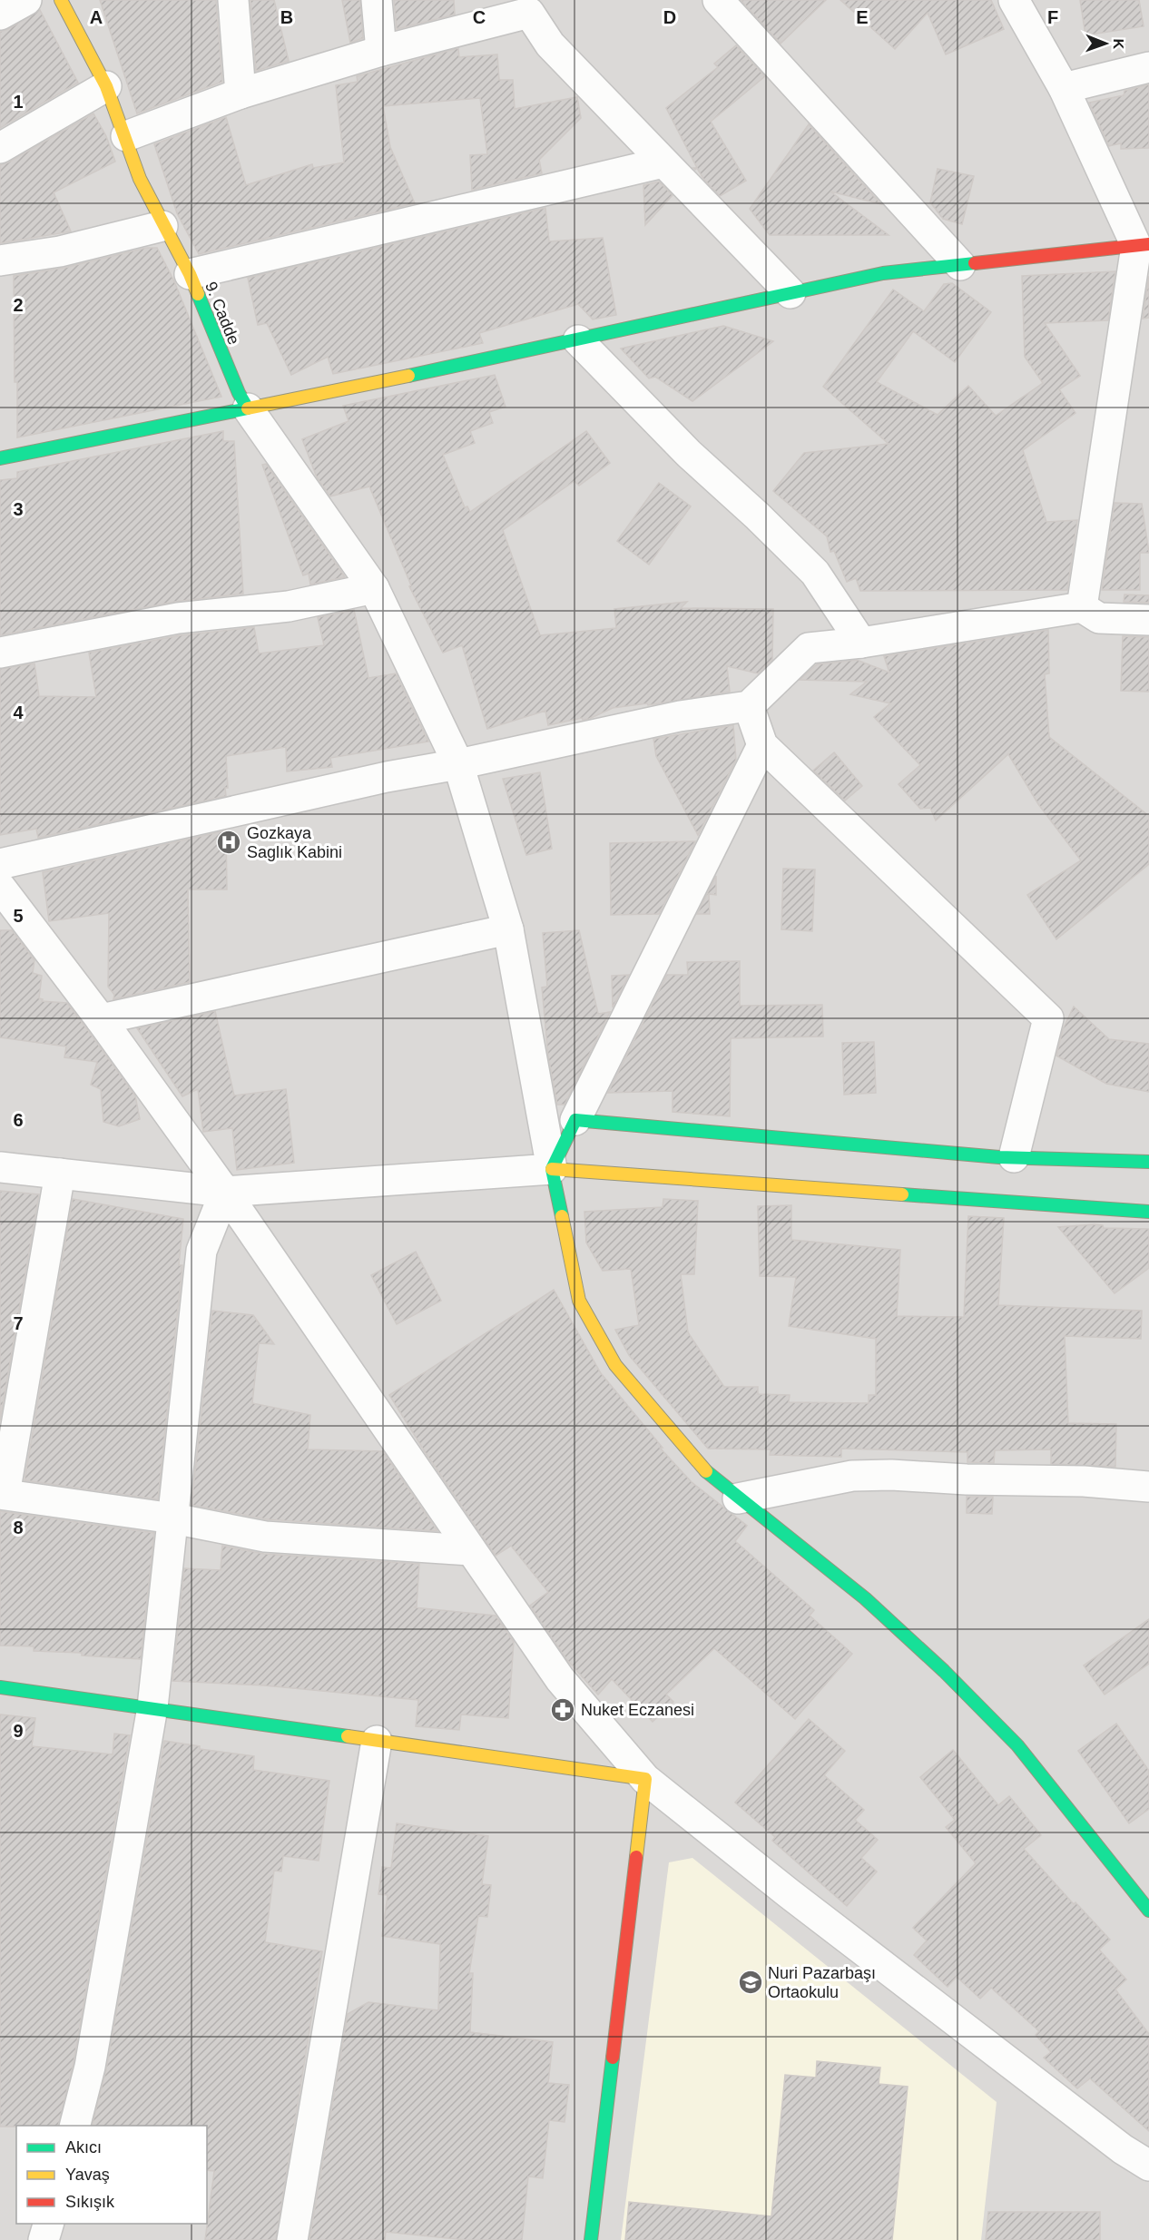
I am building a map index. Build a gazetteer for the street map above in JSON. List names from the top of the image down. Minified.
{"streets":{"street":["9. Cadde"]},"places":{"hospital":["Gozkaya Saglık Kabini"],"pharmacy":["Nuket Eczanesi"],"school or university":["Nuri Pazarbaşı Ortaokulu"]},"legend":["Akıcı","Yavaş","Sıkışık"],"north":"right","grid":{"columns":["A","B","C","D","E","F"],"rows":["1","2","3","4","5","6","7","8","9"]}}
